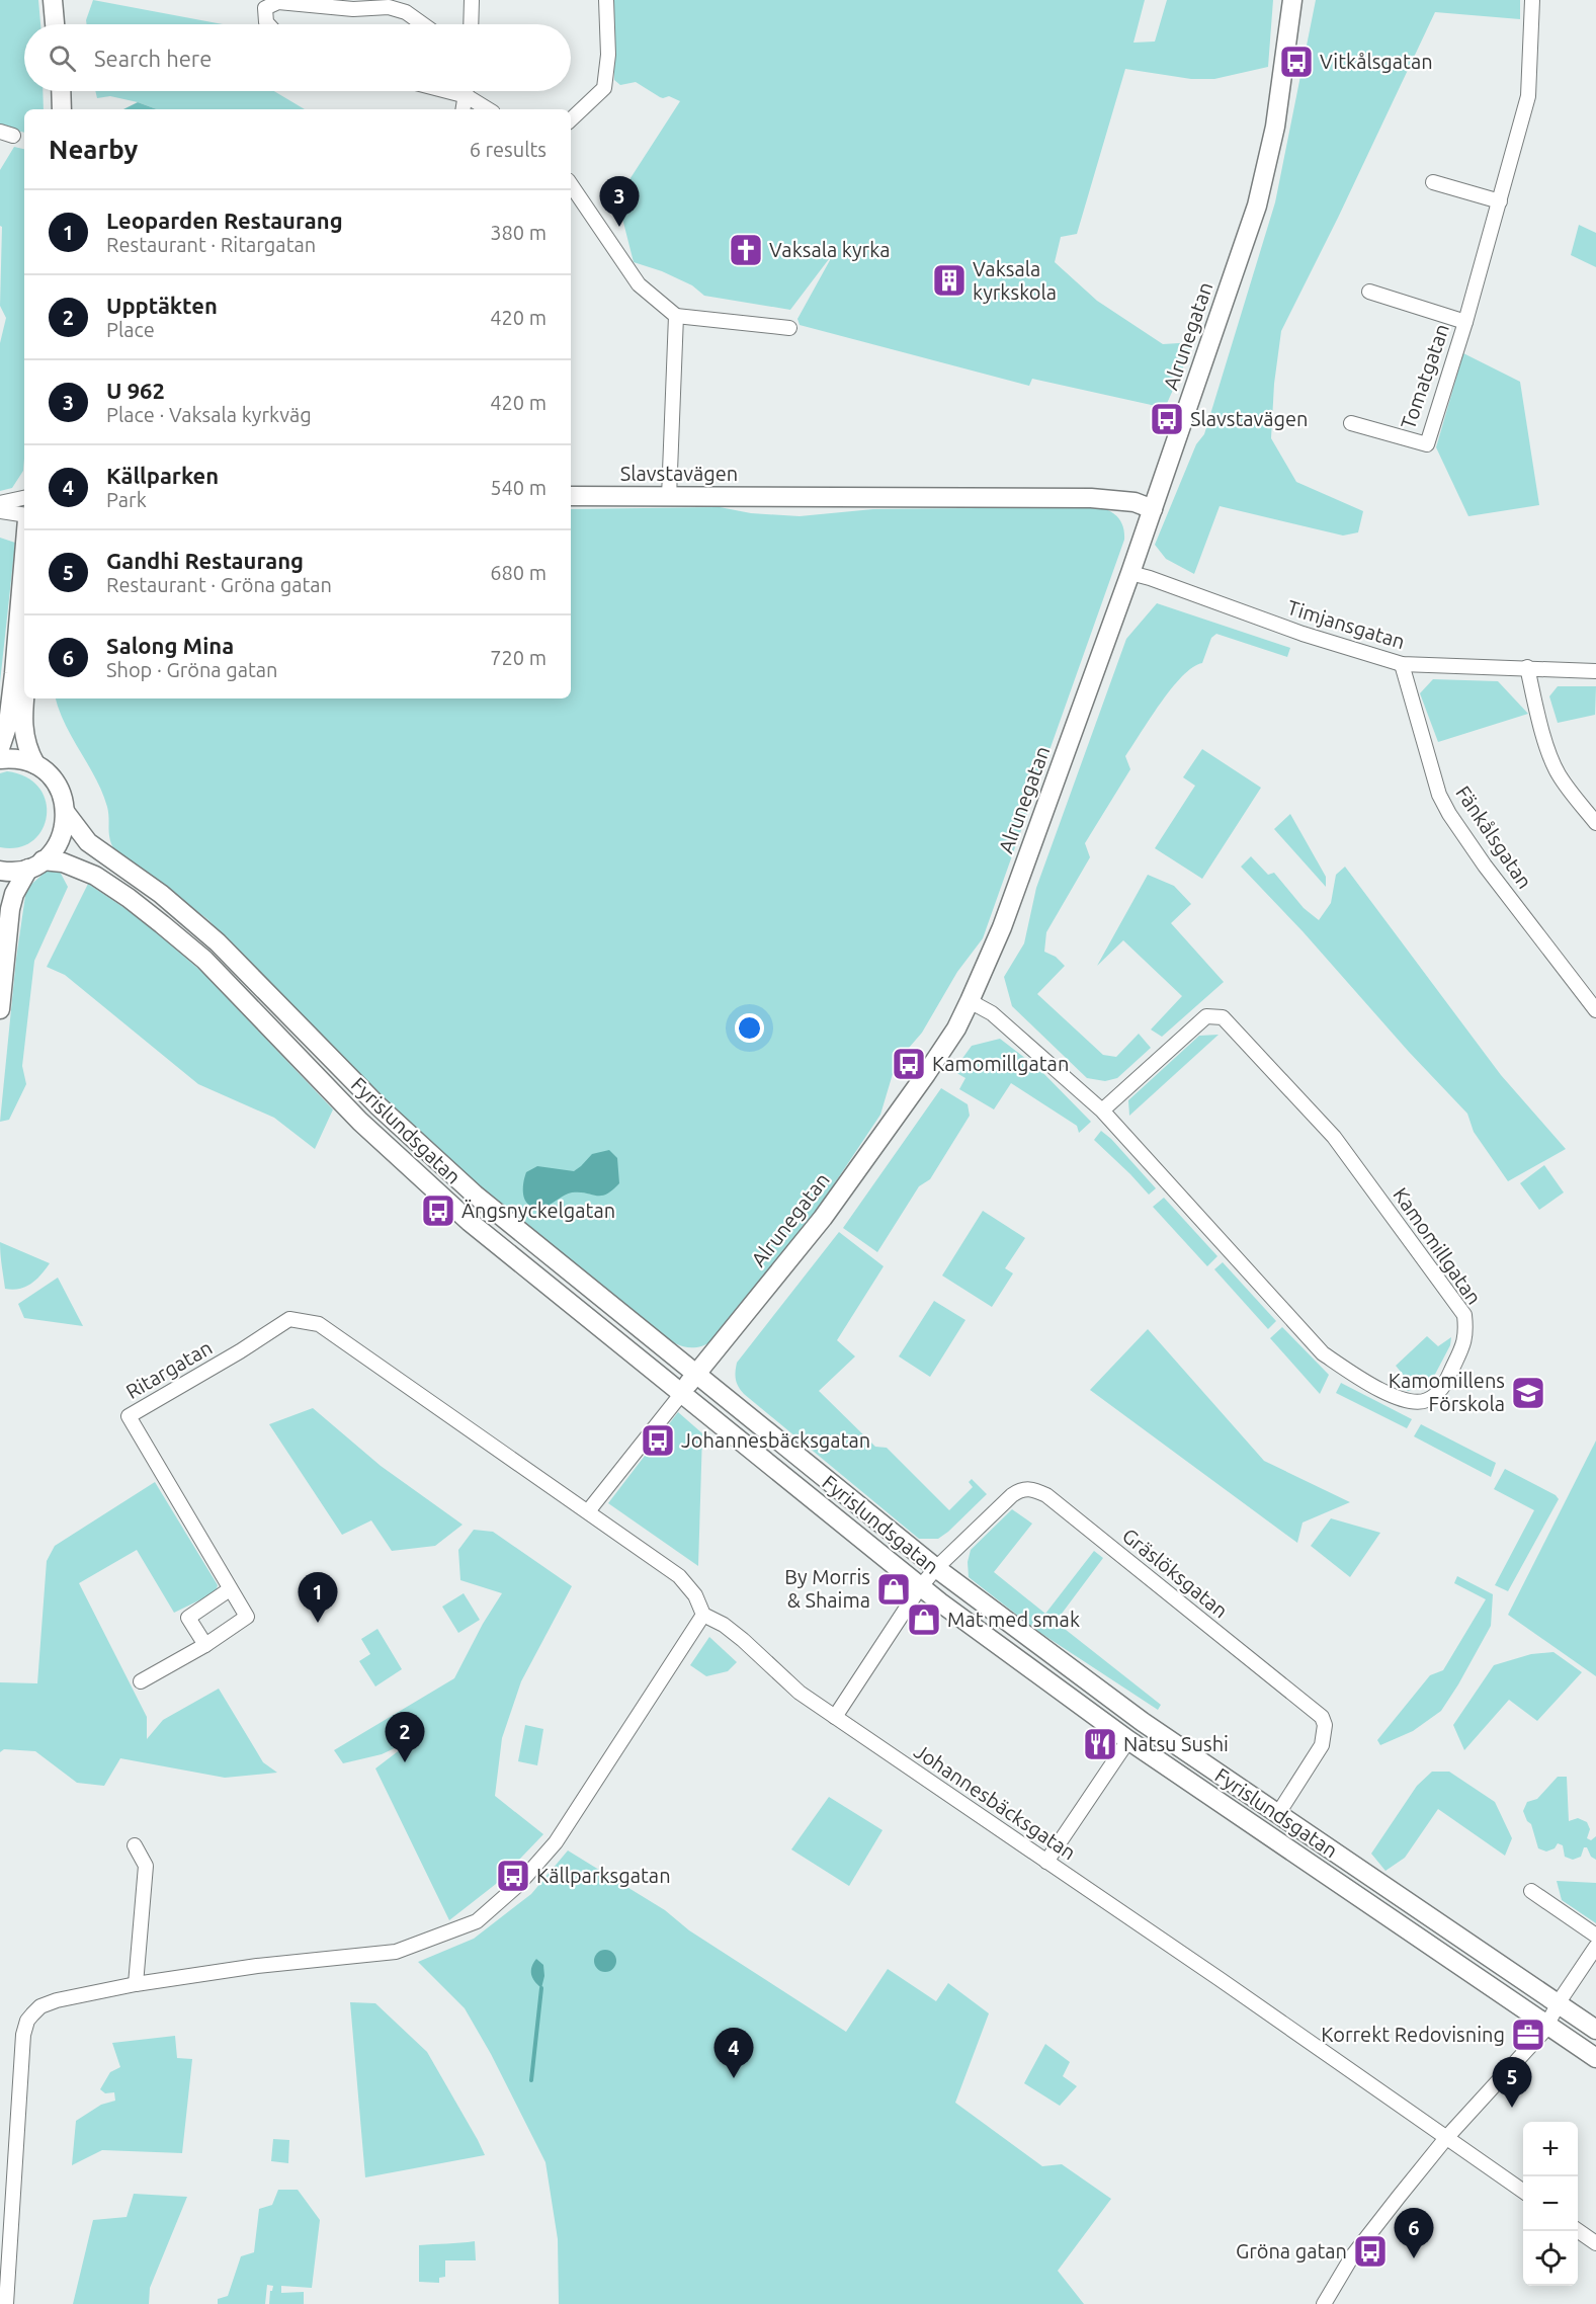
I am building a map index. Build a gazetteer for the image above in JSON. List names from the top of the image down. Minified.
{"streets":{"main road":["Alrunegatan","Slavstavägen","Fyrislundsgatan"],"street":["Tomatgatan","Timjansgatan","Fänkålsgatan","Kamomillgatan","Ritargatan","Gräslöksgatan","Johannesbäcksgatan"]},"crossings":[["Alrunegatan","Slavstavägen"],["Alrunegatan","Timjansgatan"],["Alrunegatan","Fyrislundsgatan"],["Alrunegatan","Kamomillgatan"],["Alrunegatan","Johannesbäcksgatan"],["Timjansgatan","Fänkålsgatan"],["Fyrislundsgatan","Gräslöksgatan"],["Ritargatan","Johannesbäcksgatan"],["Gräslöksgatan","Johannesbäcksgatan"]],"places":{"bus stop":["Vitkålsgatan","Slavstavägen","Kamomillgatan","Ängsnyckelgatan","Johannesbäcksgatan","Källparksgatan","Gröna gatan"],"church":["Vaksala kyrka"],"building":["Vaksala kyrkskola"],"school or university":["Kamomillens Förskola"],"shop":["By Morris & Shaima","Mat med smak"],"restaurant":["Natsu Sushi"],"office":["Korrekt Redovisning"]},"page":{"search":"Search here","heading":["Nearby","6 results"],"pins":["3","1","2","4","5","6"],"list":[{"mark":"1","name":"Leoparden Restaurang","note":"Restaurant · Ritargatan","value":"380 m"},{"mark":"2","name":"Upptäkten","note":"Place","value":"420 m"},{"mark":"3","name":"U 962","note":"Place · Vaksala kyrkväg","value":"420 m"},{"mark":"4","name":"Källparken","note":"Park","value":"540 m"},{"mark":"5","name":"Gandhi Restaurang","note":"Restaurant · Gröna gatan","value":"680 m"},{"mark":"6","name":"Salong Mina","note":"Shop · Gröna gatan","value":"720 m"}],"map_buttons":["+","−"]}}
